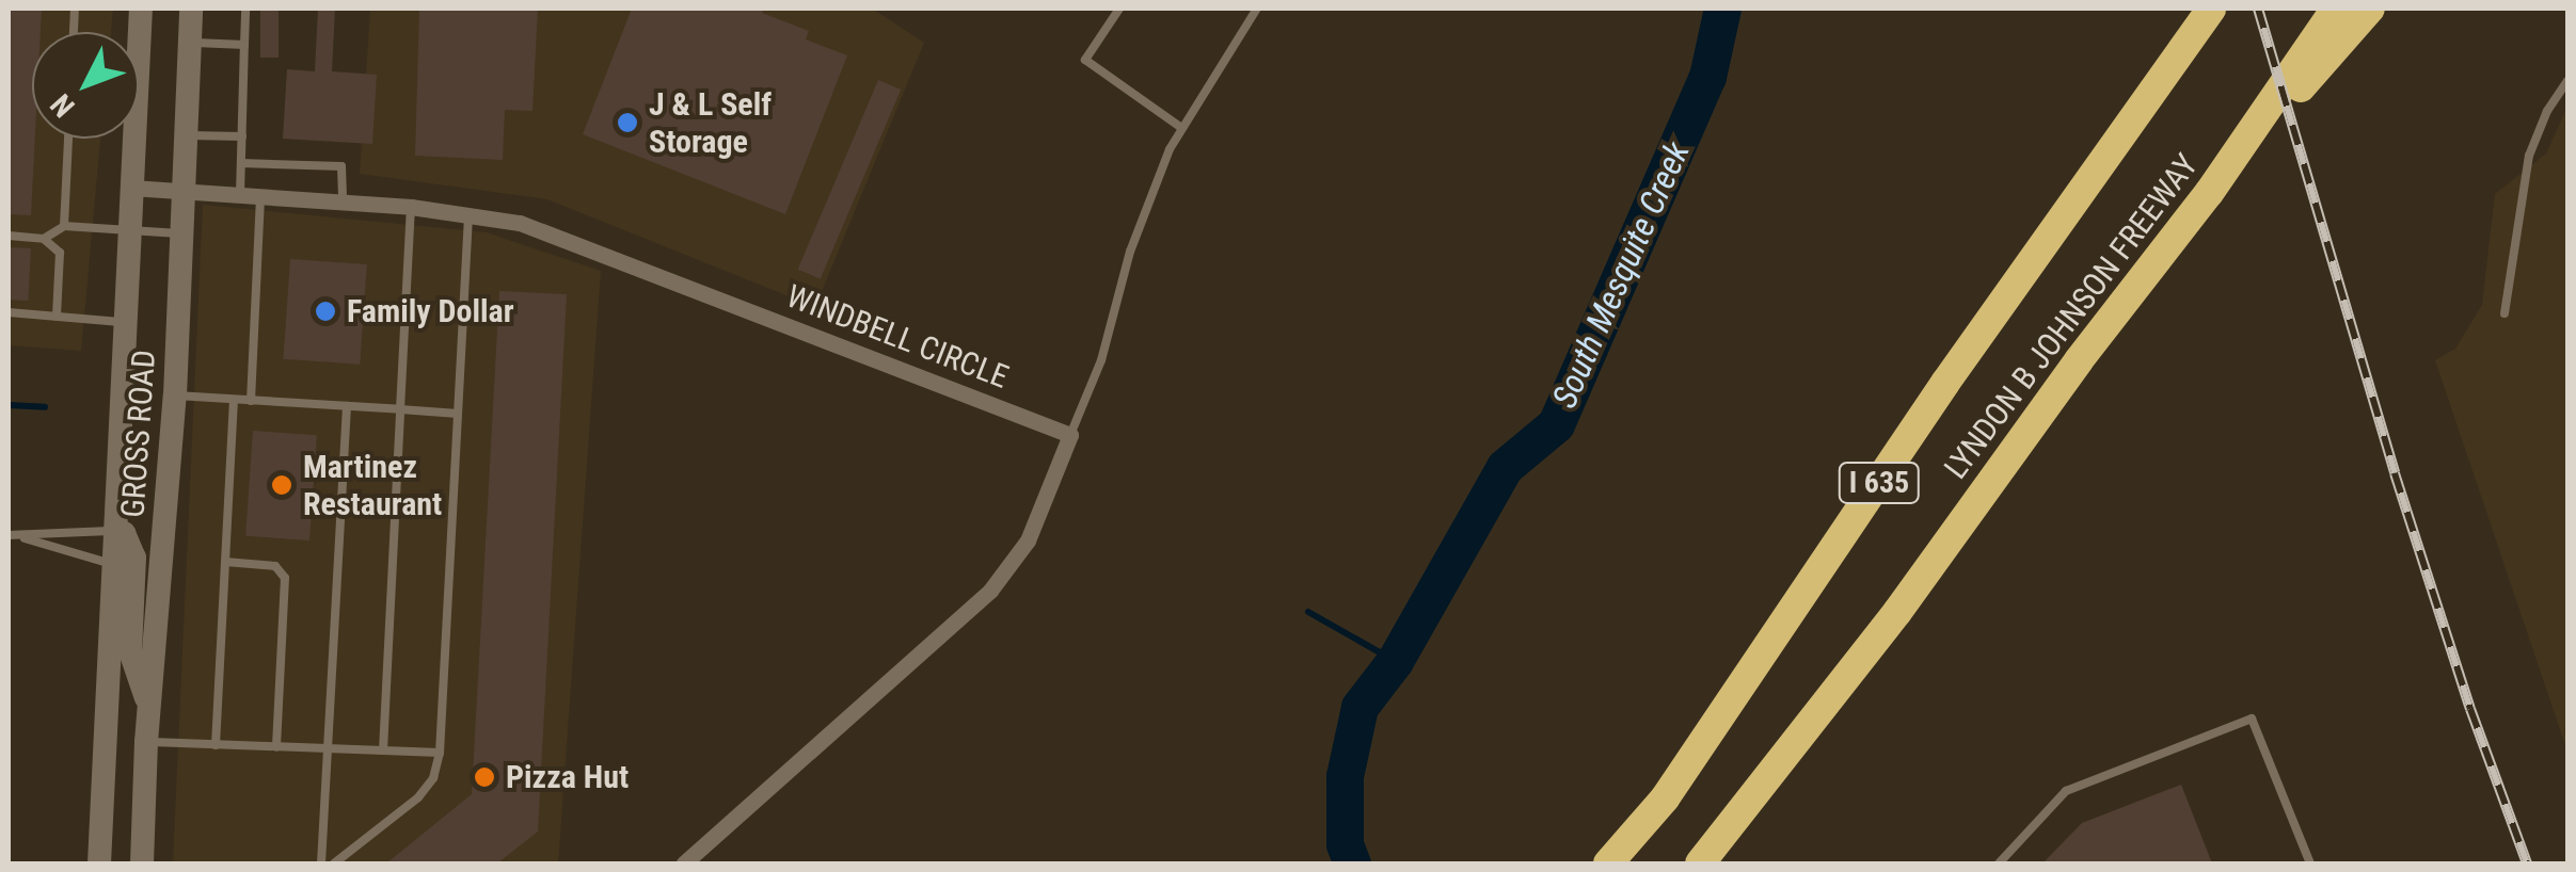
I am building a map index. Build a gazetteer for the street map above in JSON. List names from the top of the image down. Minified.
{"streets":{"highway":["LYNDON B JOHNSON FREEWAY","I 635"],"main road":["GROSS ROAD"],"street":["WINDBELL CIRCLE"]},"crossings":[["WINDBELL CIRCLE","GROSS ROAD"]],"water":["South Mesquite Creek"],"places":["J & L Self Storage","Family Dollar","Martinez Restaurant","Pizza Hut"],"north":"bottom left"}
